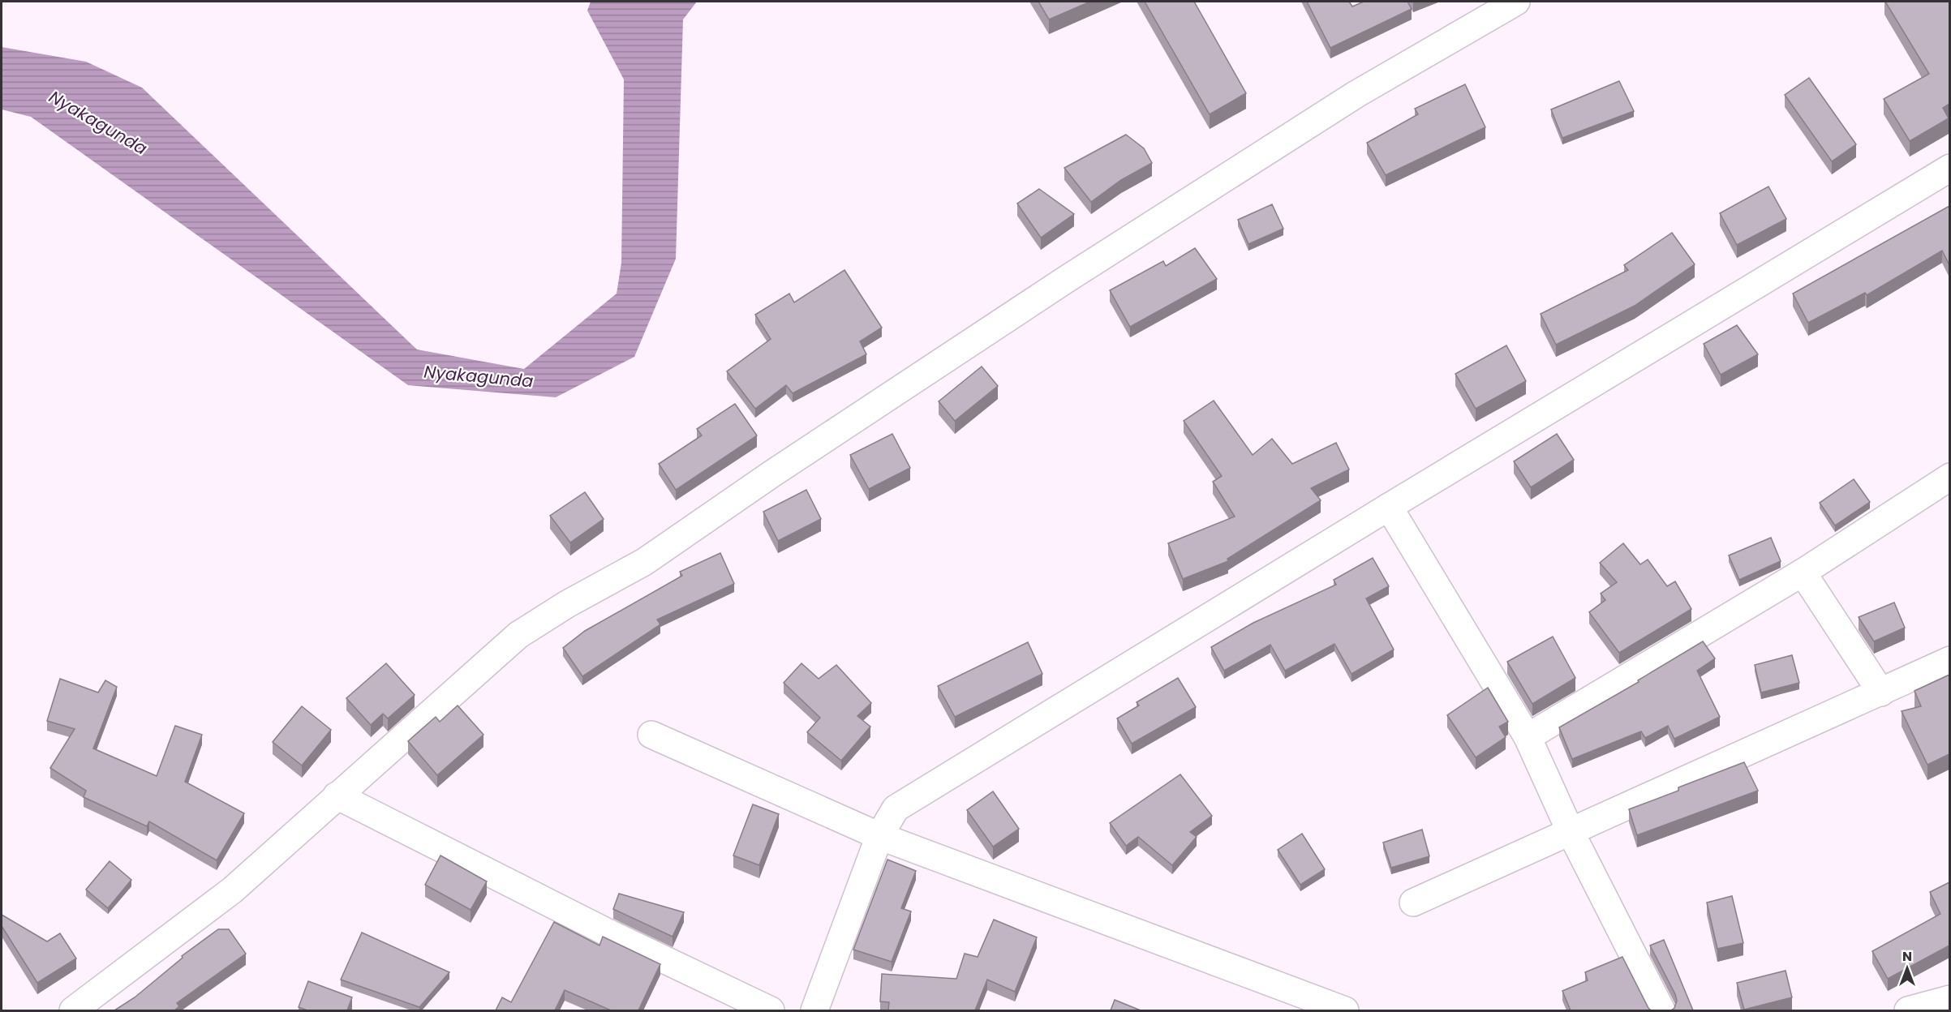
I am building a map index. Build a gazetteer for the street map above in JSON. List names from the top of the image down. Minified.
{"water":["Nyakagunda"],"north":"top"}
